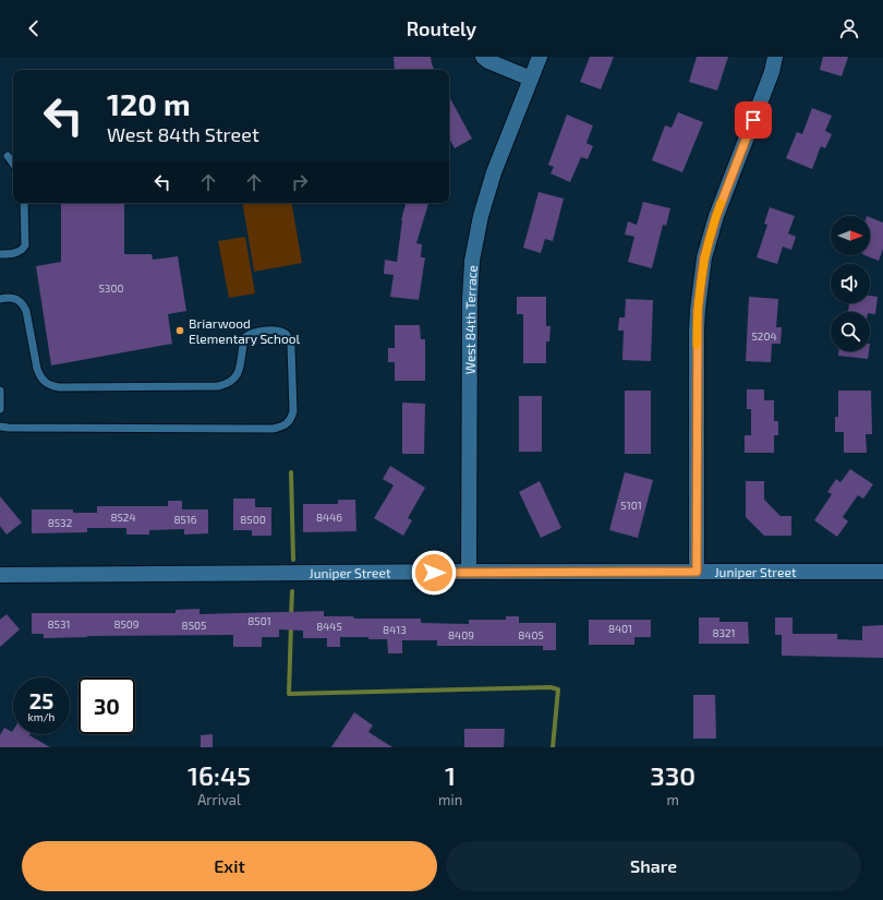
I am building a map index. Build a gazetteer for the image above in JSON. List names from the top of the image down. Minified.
{"streets":{"street":["West 84th Terrace","Juniper Street"]},"crossings":[["West 84th Terrace","Juniper Street"]],"places":["Briarwood Elementary School"],"house_numbers":["5300","5204","5101","8524","8446","8516","8500","8532","8501","8531","8509","8505","8445","8401","8413","8321","8409","8405"],"north":"right","page":{"header":"Routely","turn":["120 m","West 84th Street"],"speed":"25 km/h","limit":"30","eta":["16:45","Arrival","1","min","330","m"],"buttons":["Exit","Share"]}}
